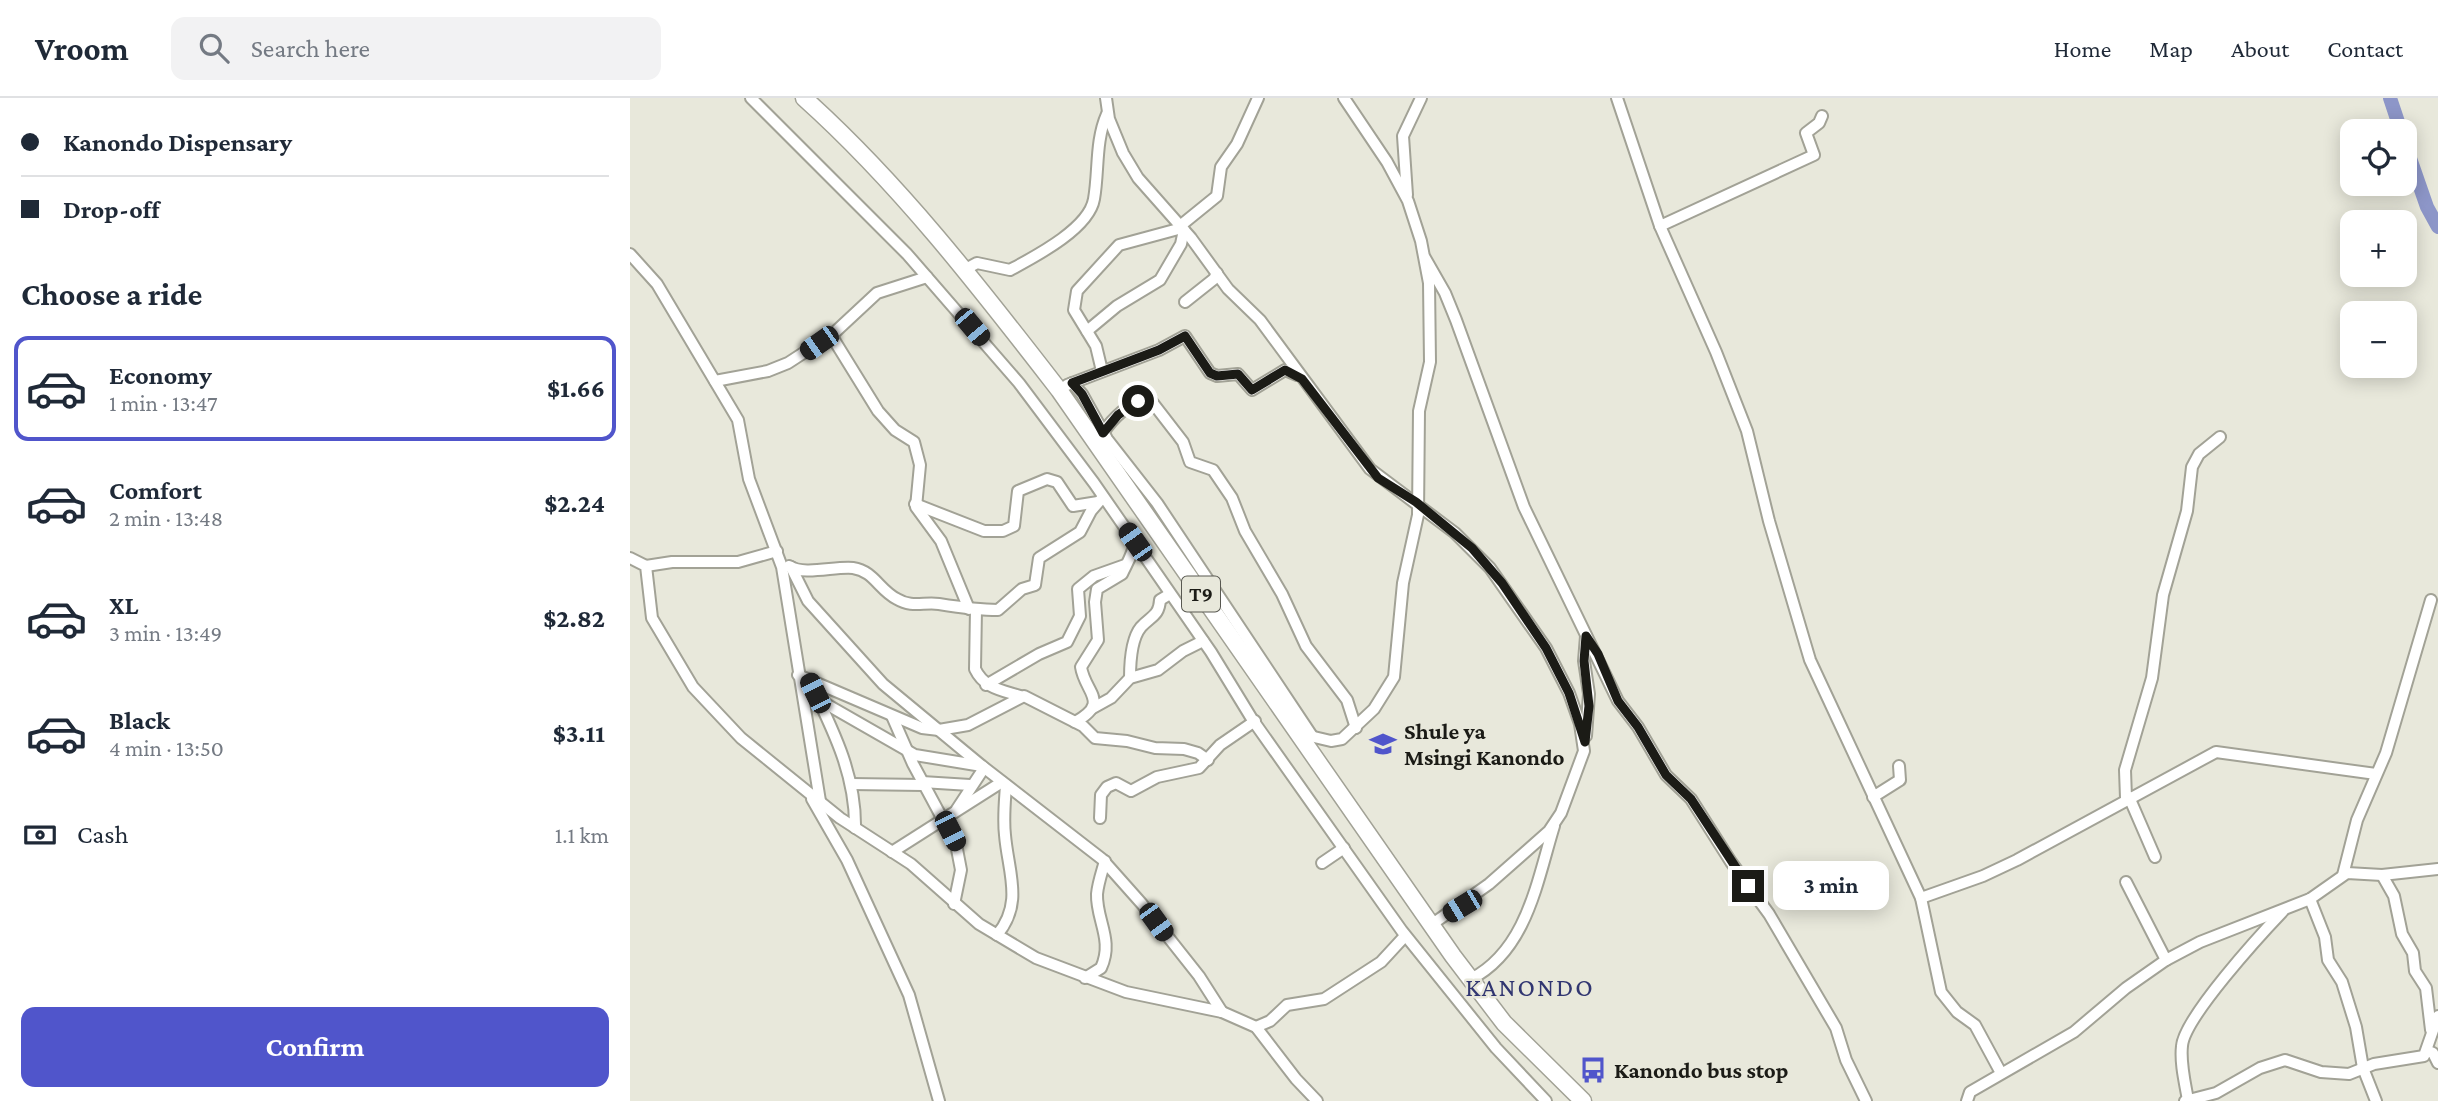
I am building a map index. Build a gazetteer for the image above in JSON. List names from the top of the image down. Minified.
{"streets":{"highway":["T9"]},"districts":["KANONDO"],"places":{"school or university":["Shule ya Msingi Kanondo"],"bus stop":["Kanondo bus stop"]},"page":{"header":"Vroom","search":"Search here","nav":["Home","Map","About","Contact"],"banner":["Kanondo Dispensary","Drop-off"],"map_buttons":["+","−"],"heading":"Choose a ride","list":[{"name":"Economy","note":"1 min · 13:47","value":"$1.66"},{"name":"Comfort","note":"2 min · 13:48","value":"$2.24"},{"name":"XL","note":"3 min · 13:49","value":"$2.82"},{"name":"Black","note":"4 min · 13:50","value":"$3.11"}],"pay":["Cash","1.1 km"],"bubble":"3 min","buttons":"Confirm"}}
